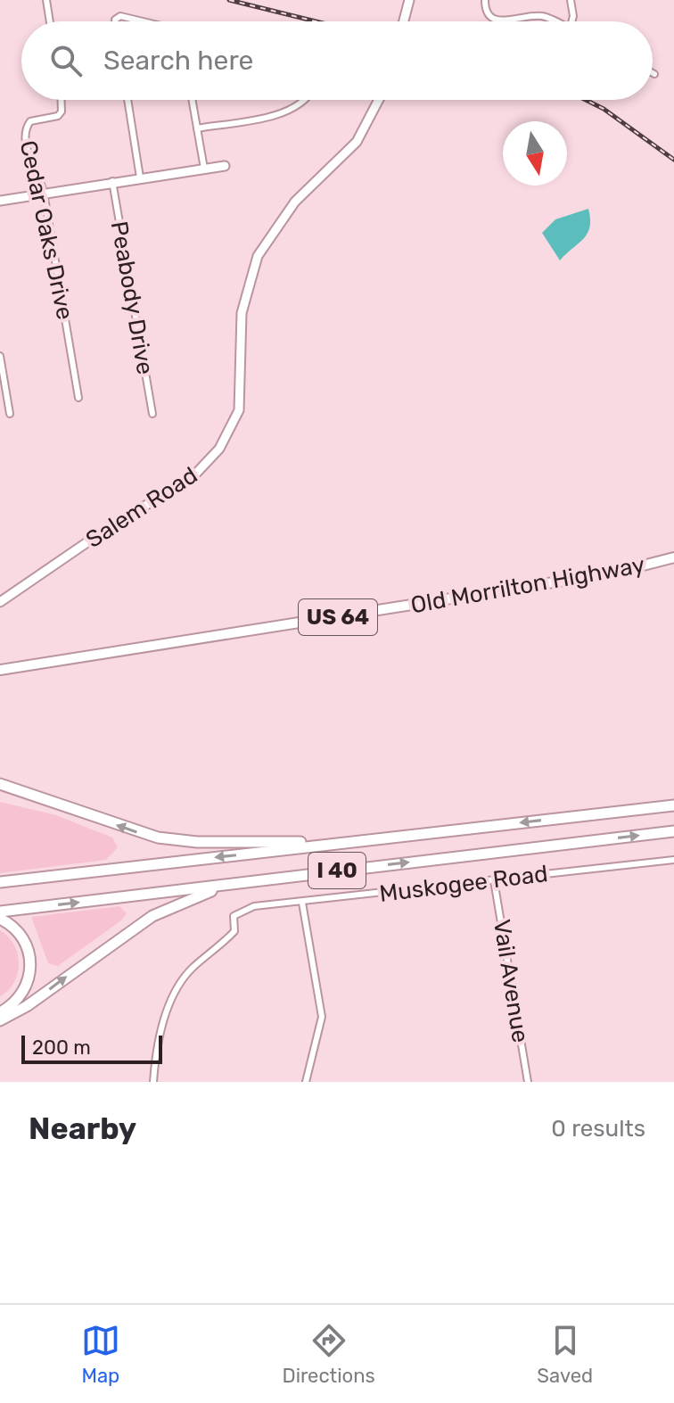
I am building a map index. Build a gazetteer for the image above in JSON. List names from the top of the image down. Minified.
{"streets":{"highway":["I 40"],"main road":["Salem Road","Old Morrilton Highway","US 64"],"street":["Cedar Oaks Drive","Peabody Drive","Muskogee Road","Vail Avenue"]},"crossings":[["Muskogee Road","Vail Avenue"]],"scale_bar":"200 m","north":"bottom","page":{"search":"Search here","scale":"200 m","heading":["Nearby","0 results"],"nav":["Map","Directions","Saved"]}}
